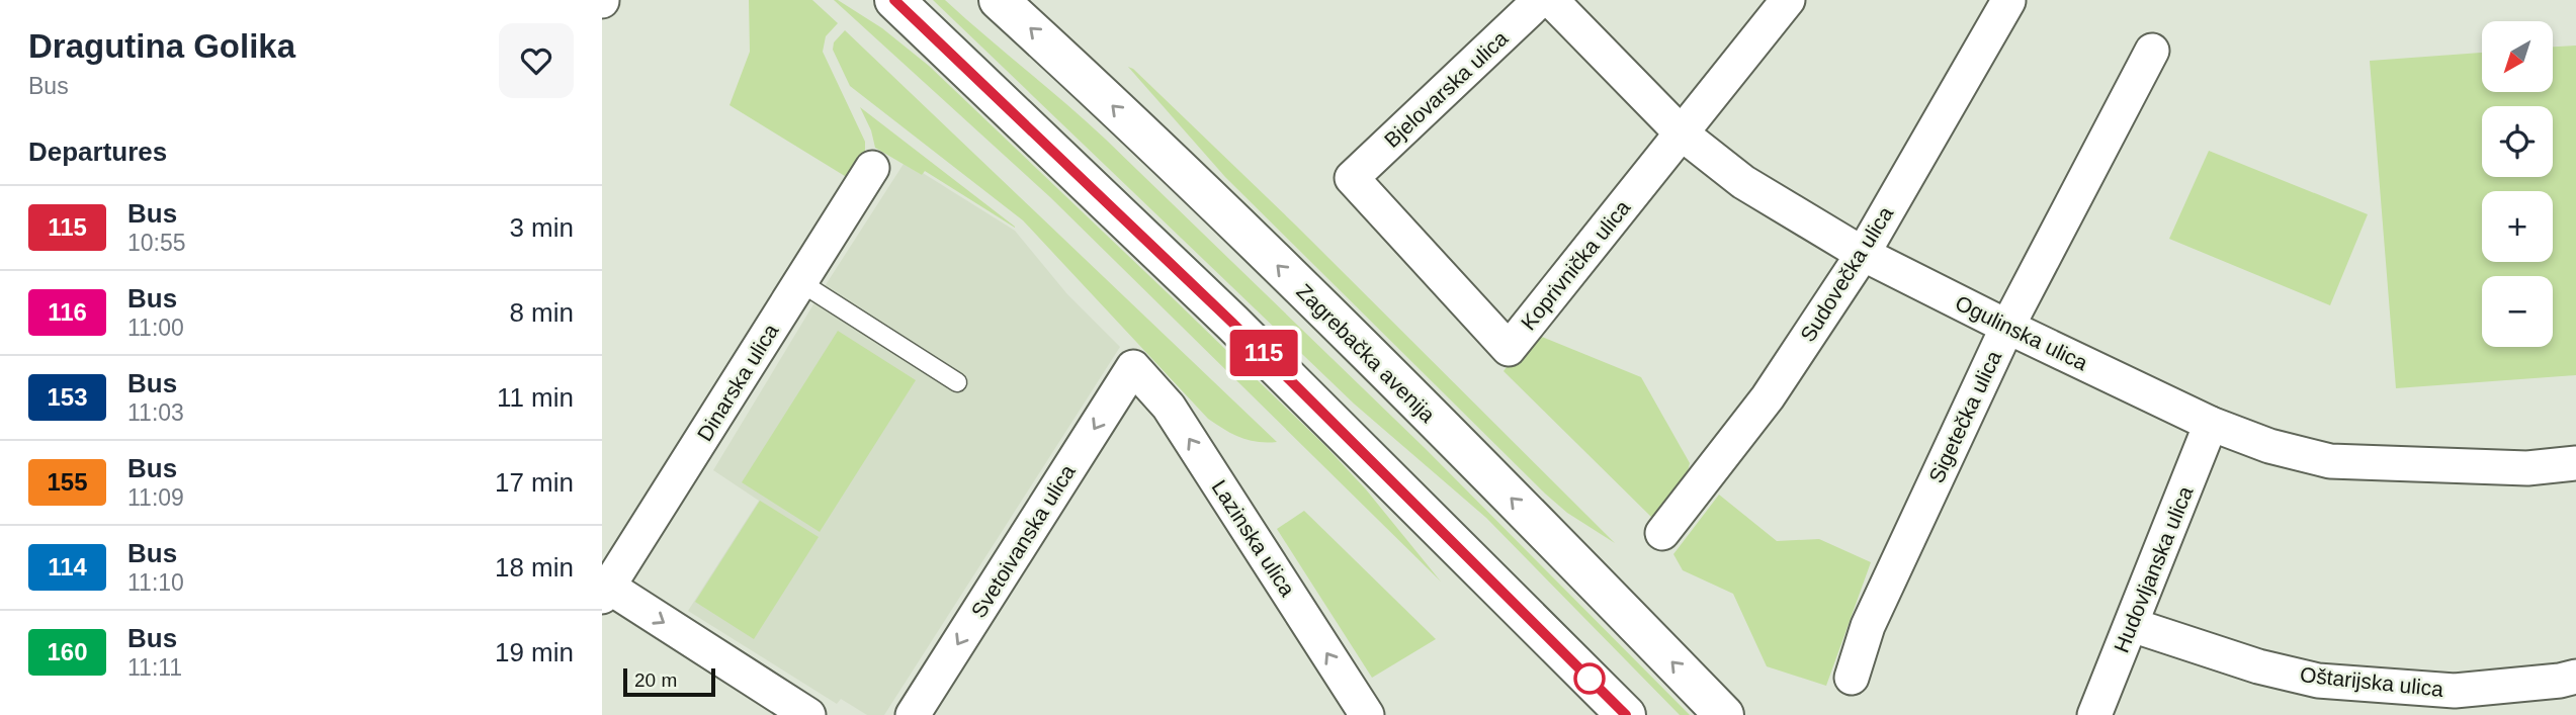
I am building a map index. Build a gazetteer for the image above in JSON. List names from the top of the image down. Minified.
{"streets":{"main road":["Zagrebačka avenija"],"street":["Bjelovarska ulica","Koprivnička ulica","Sudovečka ulica","Ogulinska ulica","Dinarska ulica","Sigetečka ulica","Lazinska ulica","Svetoivanska ulica","Hudovljanska ulica","Oštarijska ulica"]},"crossings":[["Bjelovarska ulica","Koprivnička ulica"],["Koprivnička ulica","Ogulinska ulica"],["Sudovečka ulica","Ogulinska ulica"],["Ogulinska ulica","Sigetečka ulica"],["Ogulinska ulica","Hudovljanska ulica"],["Lazinska ulica","Svetoivanska ulica"],["Hudovljanska ulica","Oštarijska ulica"]],"one_way":["Lazinska ulica","Svetoivanska ulica"],"lines":["bus line 115"],"scale_bar":"20 m","north":"bottom left","page":{"heading":[["Dragutina Golika","Bus"],"Departures"],"on_map":"115","map_buttons":["+","−"],"list":[{"mark":"115","name":"Bus","note":"10:55","value":"3 min"},{"mark":"116","name":"Bus","note":"11:00","value":"8 min"},{"mark":"153","name":"Bus","note":"11:03","value":"11 min"},{"mark":"155","name":"Bus","note":"11:09","value":"17 min"},{"mark":"114","name":"Bus","note":"11:10","value":"18 min"},{"mark":"160","name":"Bus","note":"11:11","value":"19 min"}],"scale":"20 m"}}
